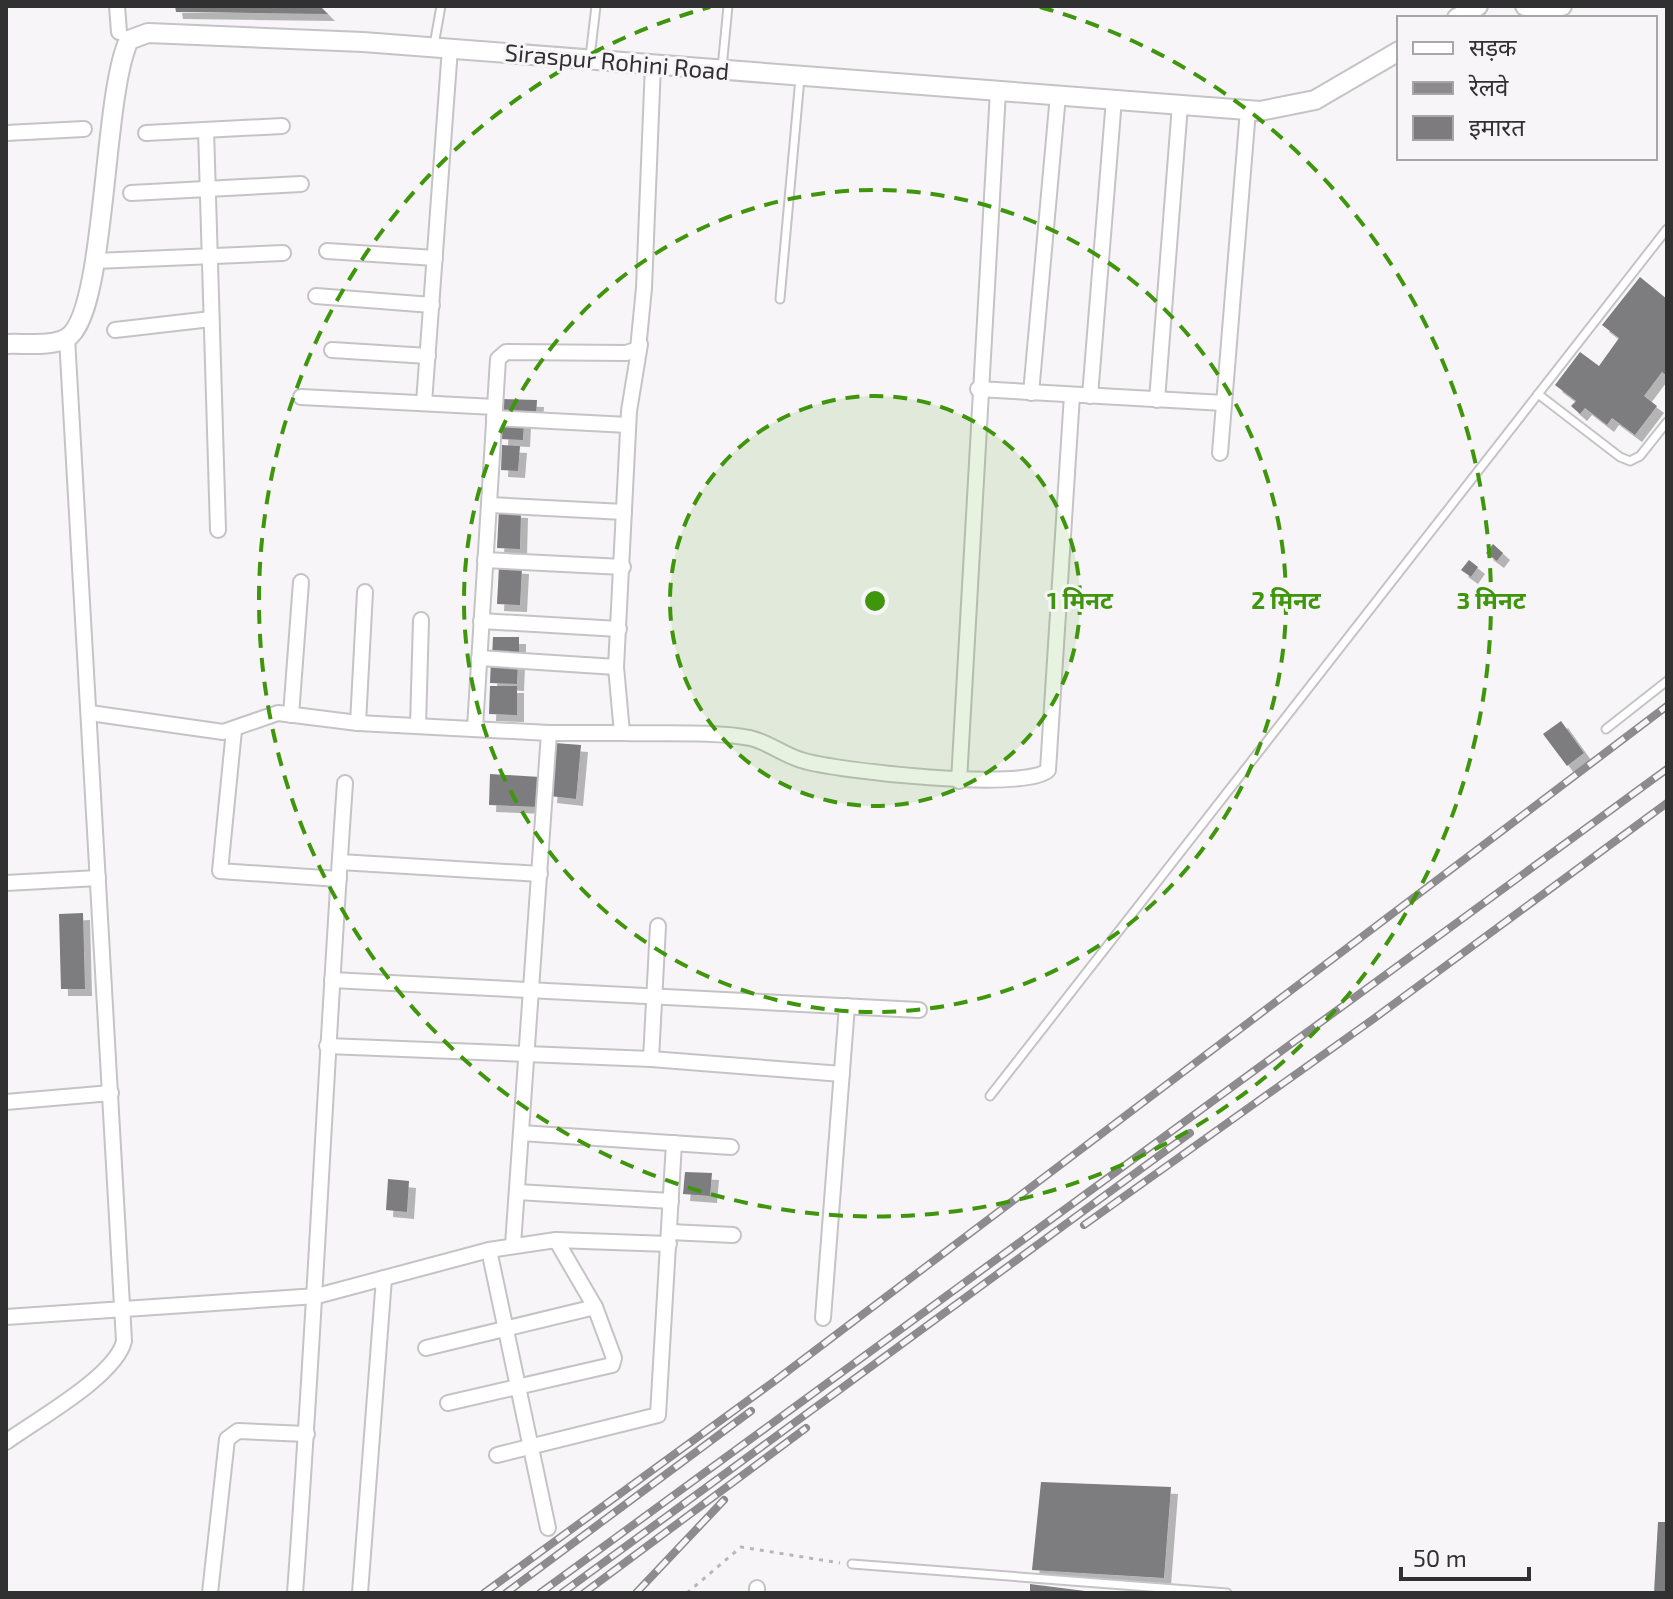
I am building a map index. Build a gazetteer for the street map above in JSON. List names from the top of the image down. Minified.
{"streets":{"street":["Siraspur Rohini Road"]},"legend":["सड़क","रेलवे","इमारत"],"scale_bar":"50 m","rings":["1 मिनट","2 मिनट","3 मिनट"]}
